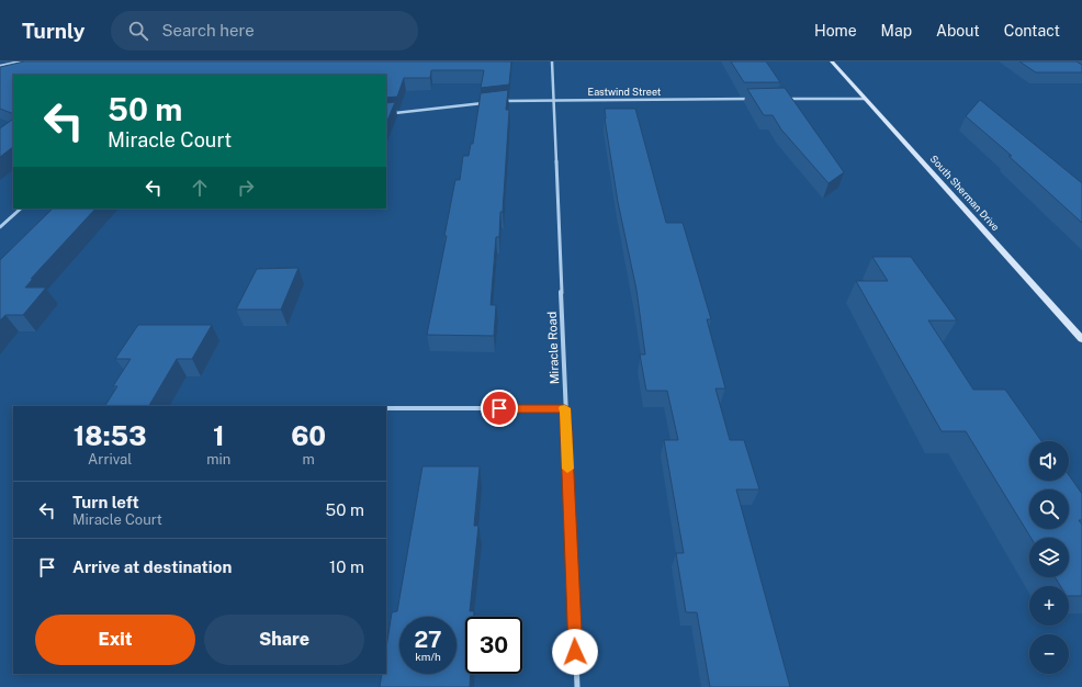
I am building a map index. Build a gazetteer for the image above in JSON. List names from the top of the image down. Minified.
{"streets":{"street":["Eastwind Street","South Sherman Drive","Miracle Road"]},"crossings":[["Eastwind Street","Miracle Road"]],"page":{"header":"Turnly","search":"Search here","nav":["Home","Map","About","Contact"],"turn":["50 m","Miracle Court"],"eta":["18:53","Arrival","1","min","60","m"],"map_buttons":["+","−"],"list":[{"name":"Turn left","note":"Miracle Court","value":"50 m"},{"name":"Arrive at destination","value":"10 m"}],"buttons":["Exit","Share"],"speed":"27 km/h","limit":"30"}}
